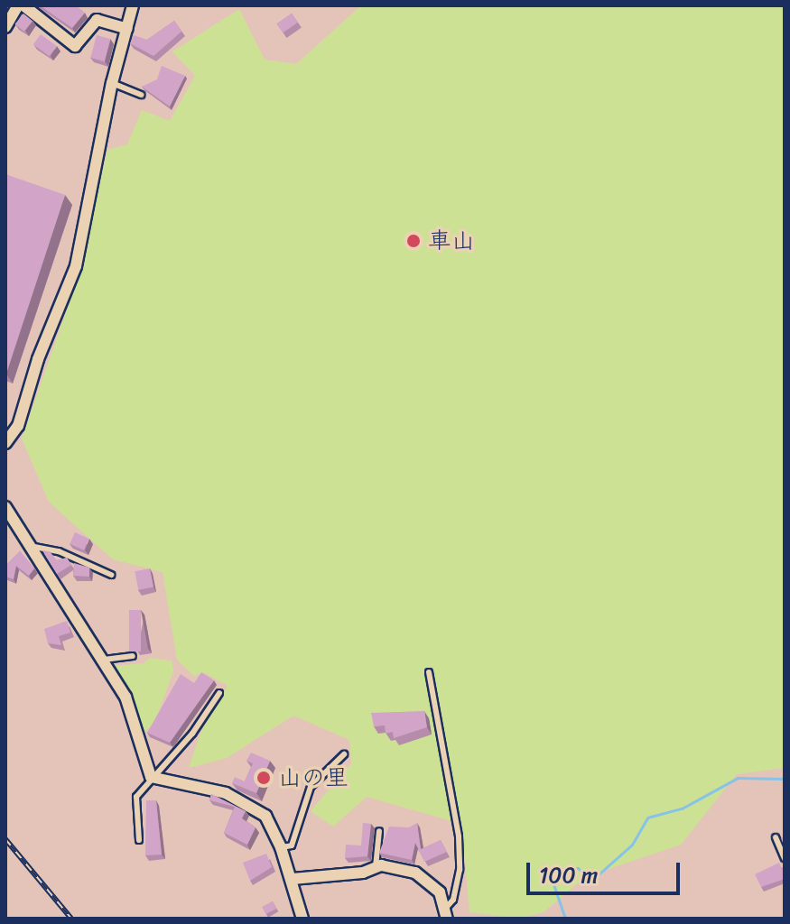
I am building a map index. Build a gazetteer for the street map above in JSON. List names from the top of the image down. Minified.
{"places":["車山","山の里"],"scale_bar":"100 m"}
